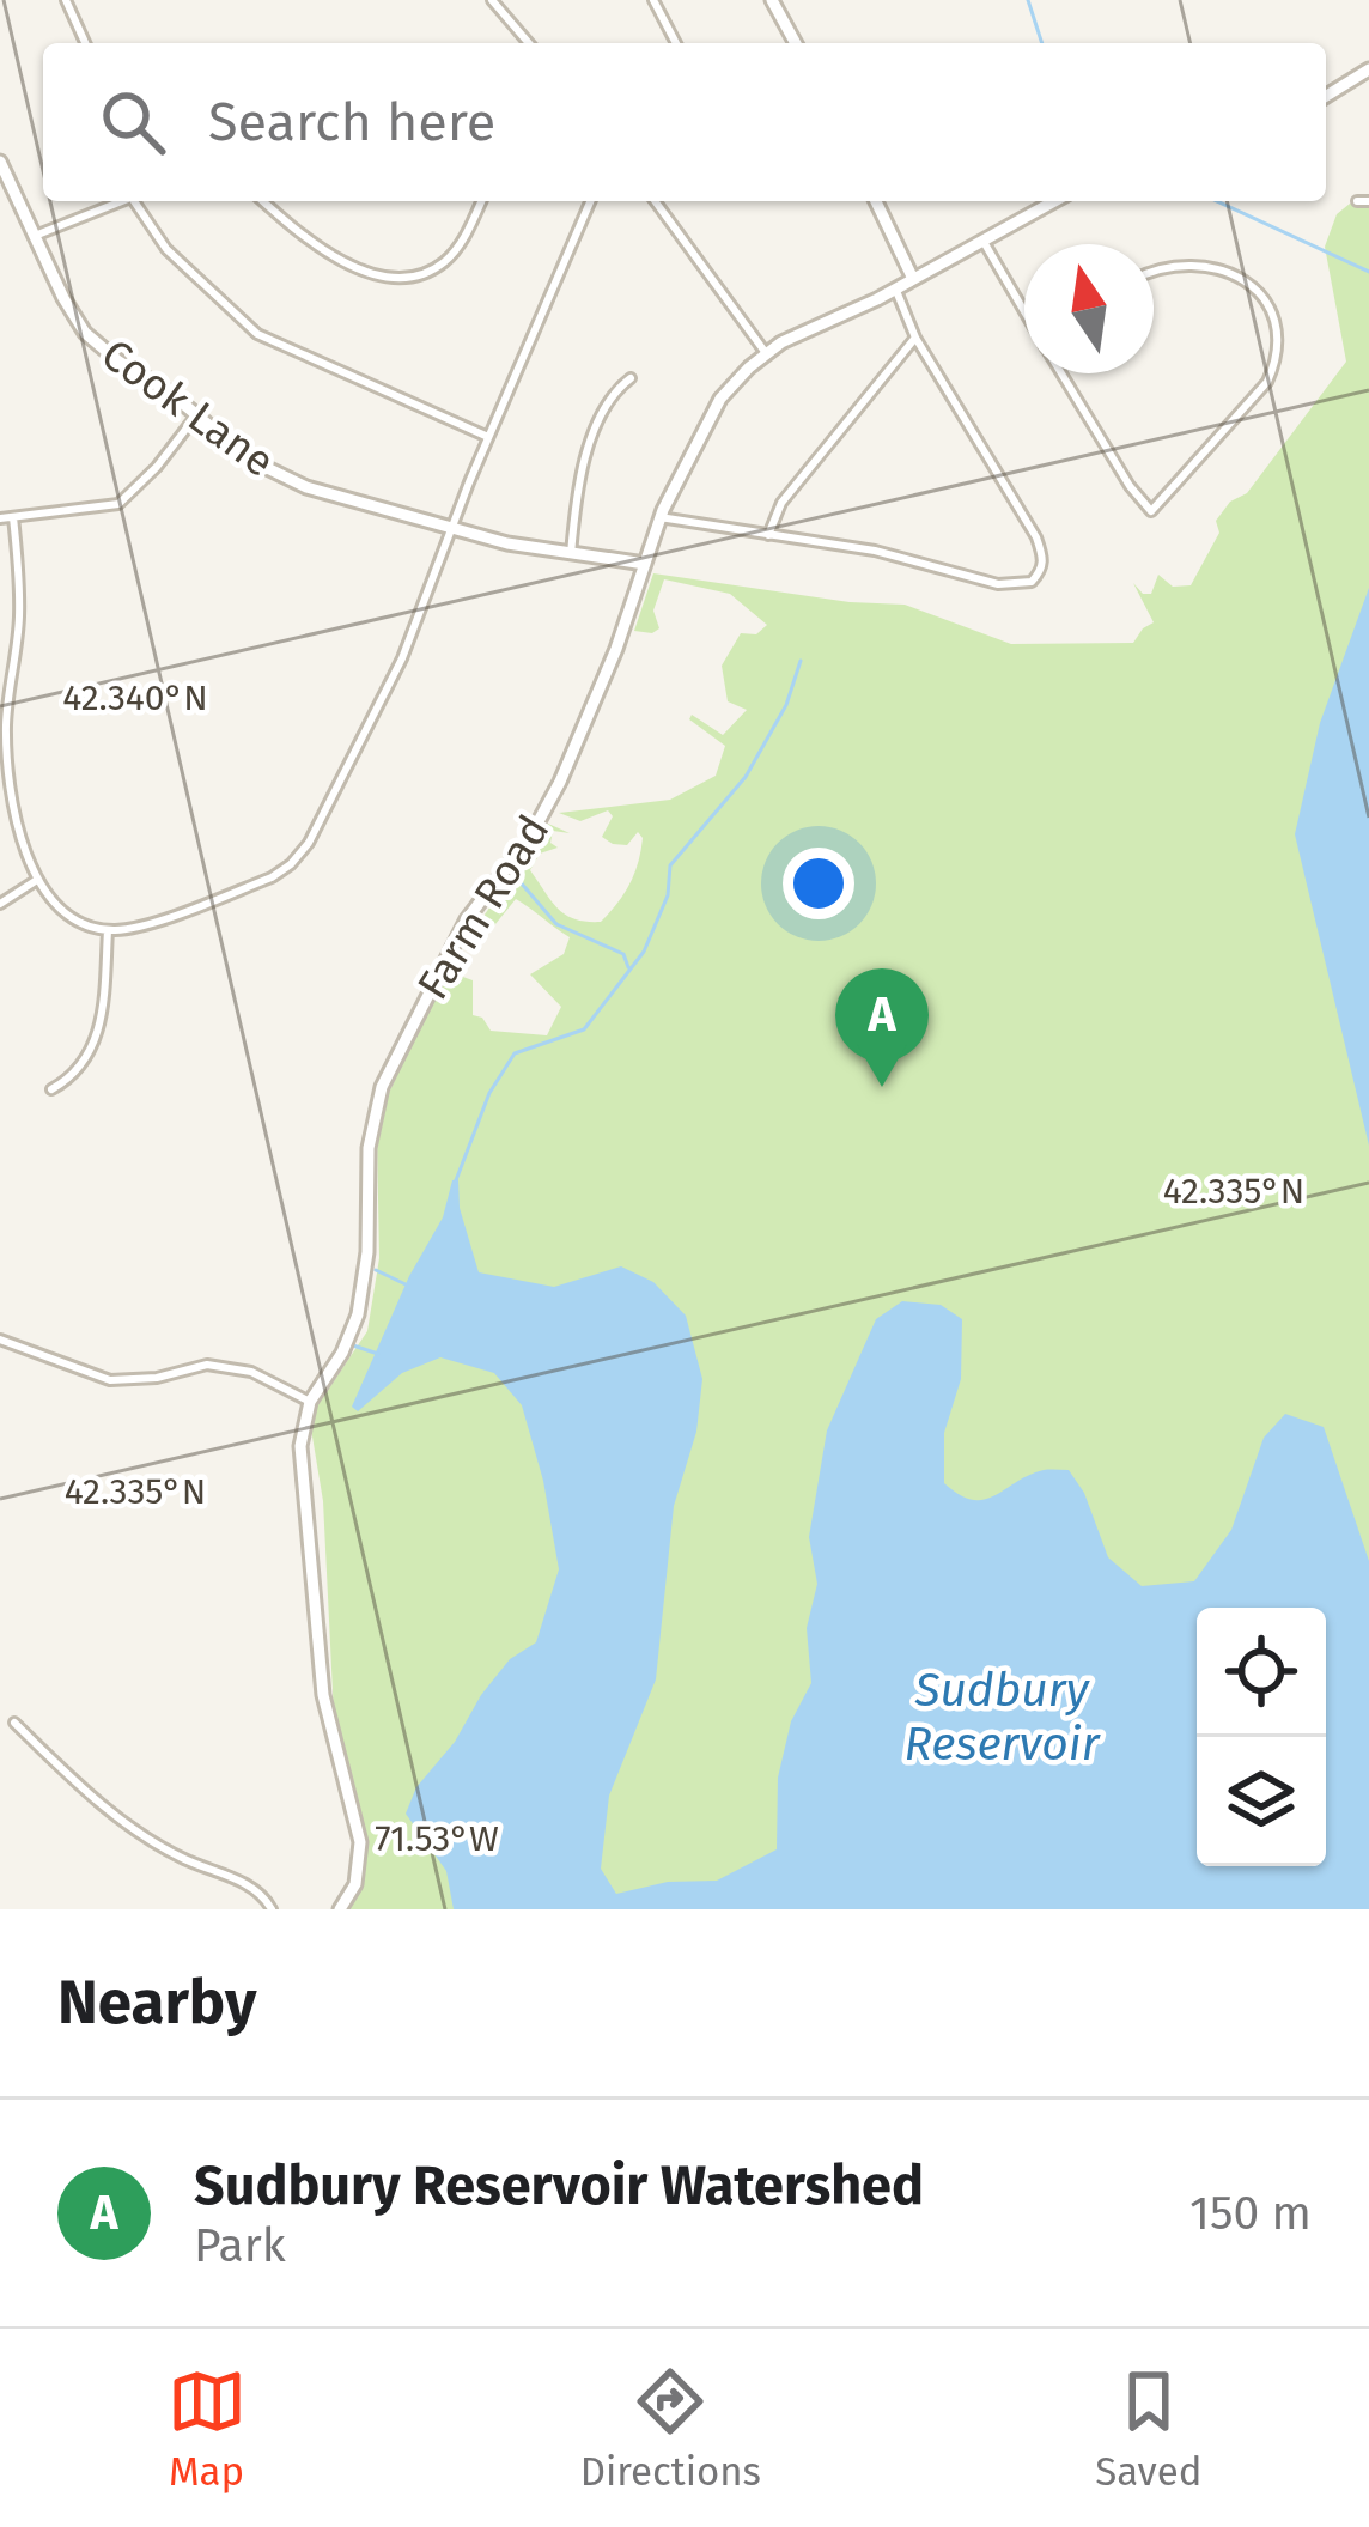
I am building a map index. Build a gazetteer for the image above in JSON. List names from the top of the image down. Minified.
{"streets":{"street":["Cook Lane","Farm Road"]},"crossings":[["Cook Lane","Farm Road"]],"water":["Sudbury Reservoir"],"north":"top","page":{"search":"Search here","pins":"A","heading":"Nearby","list":[{"mark":"A","name":"Sudbury Reservoir Watershed","note":"Park","value":"150 m"}],"nav":["Map","Directions","Saved"]},"coordinates":["42.340°N","42.335°N","71.53°W"]}
